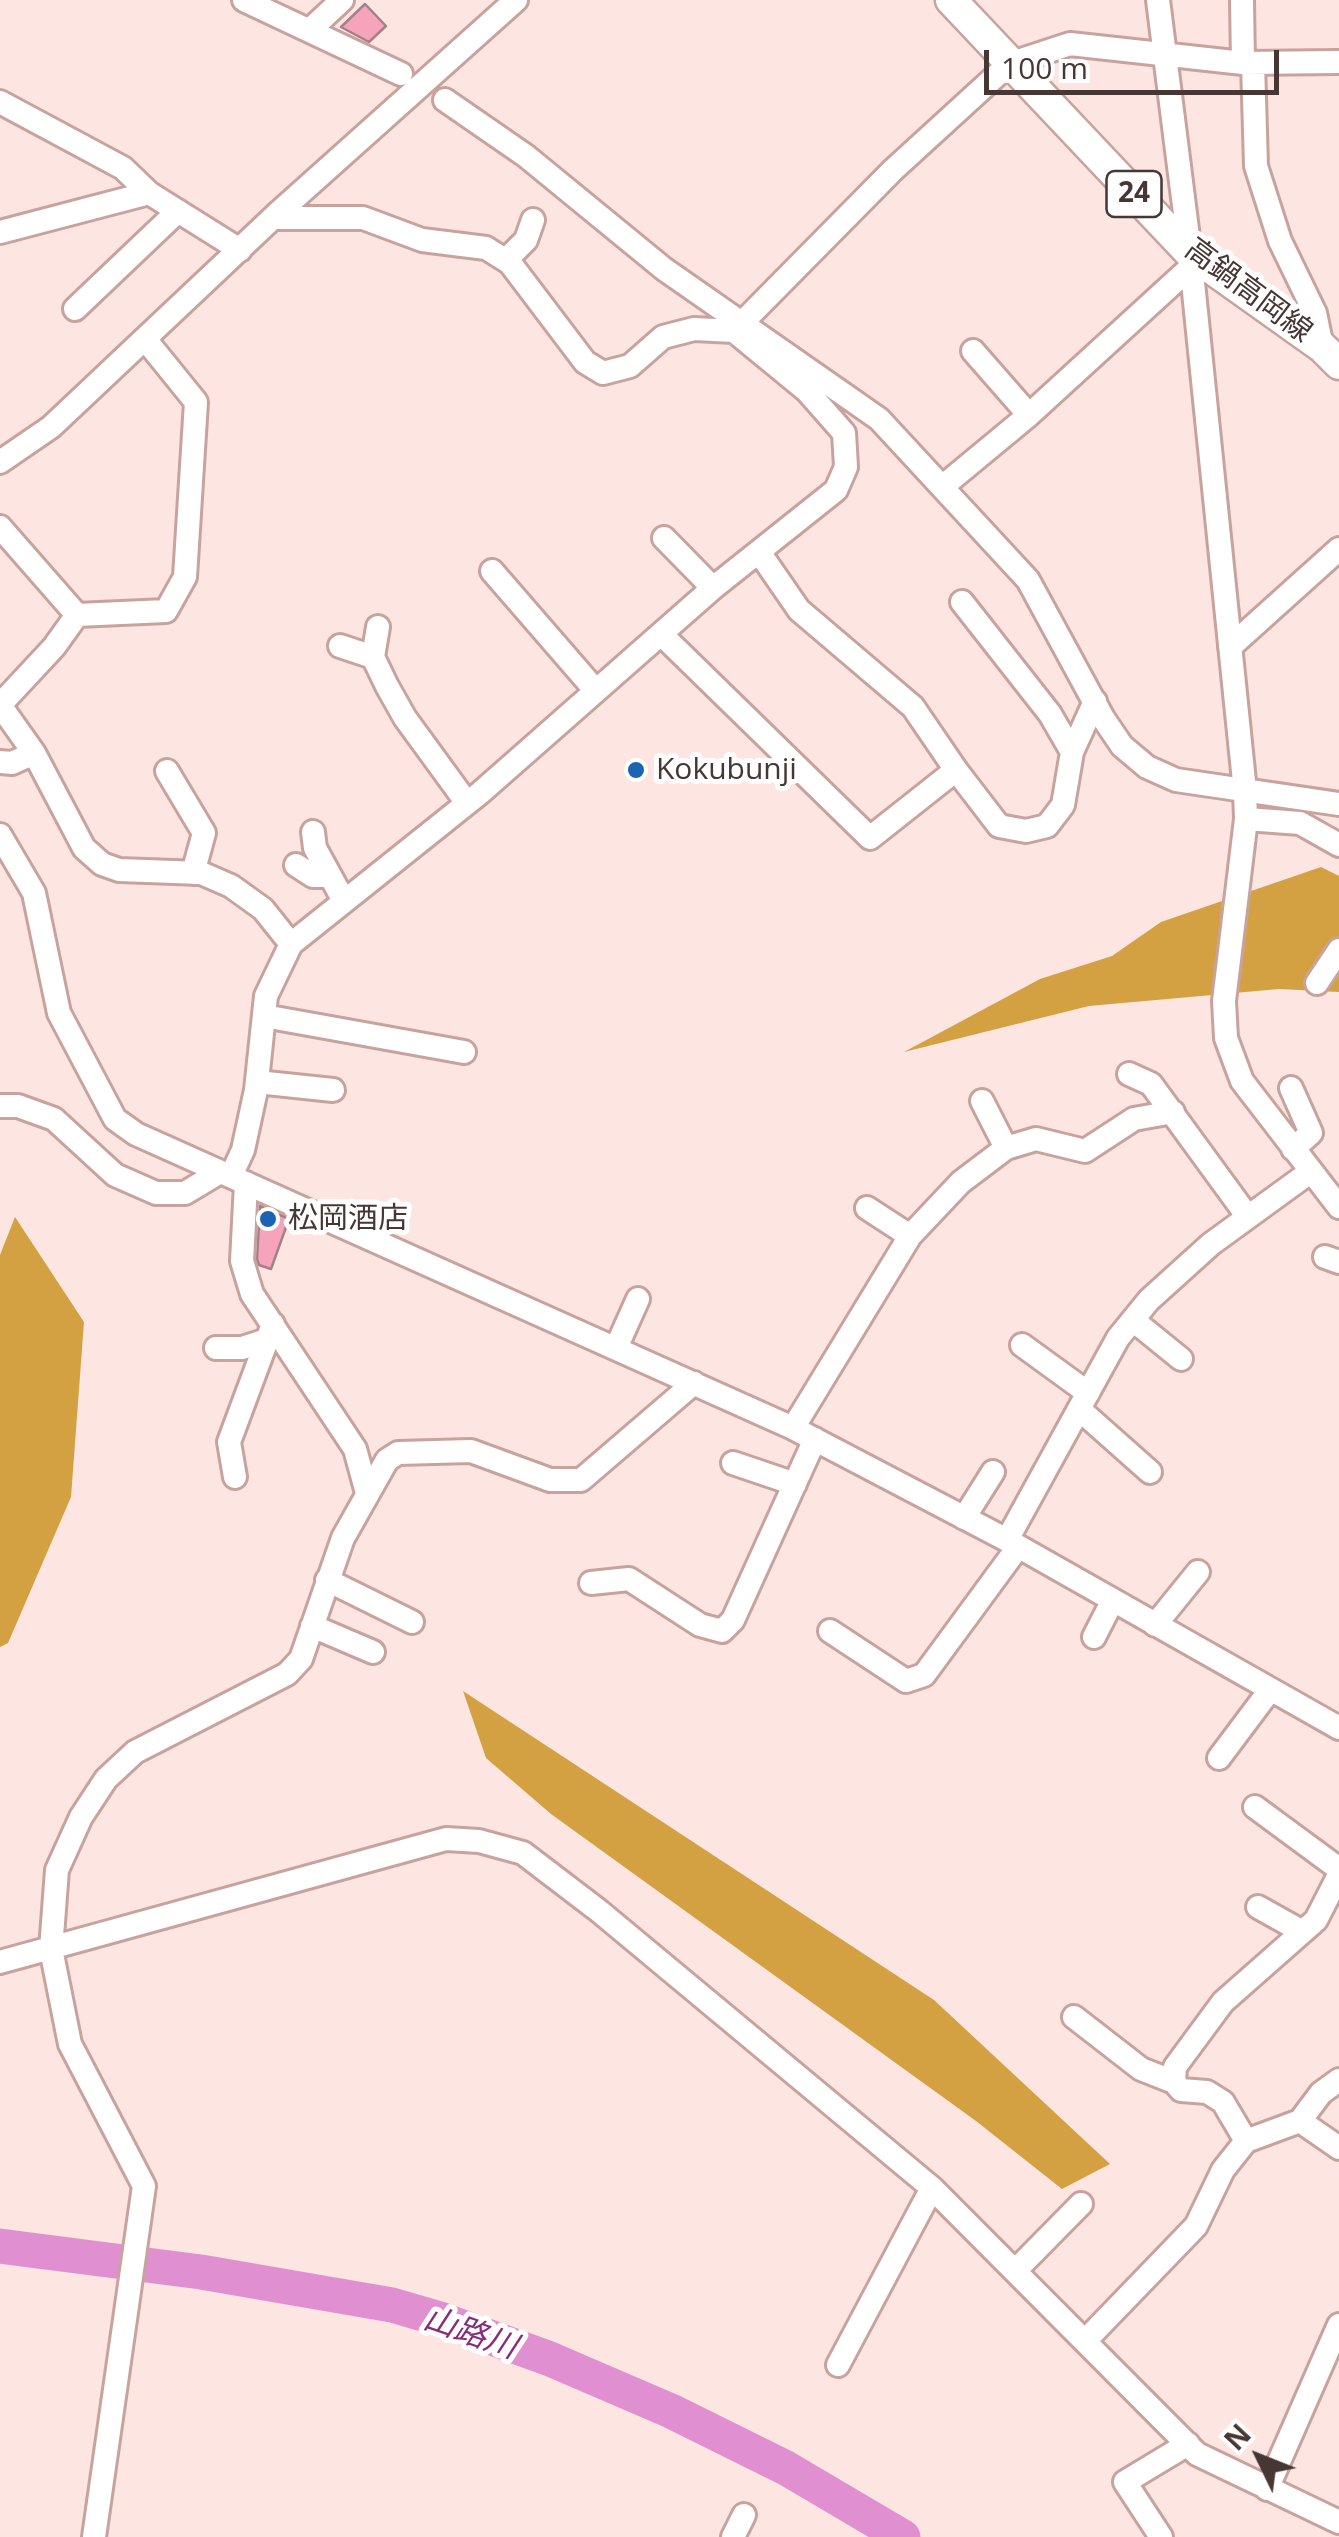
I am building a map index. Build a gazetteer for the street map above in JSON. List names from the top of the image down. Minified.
{"streets":{"main road":["24","高鍋高岡線"]},"water":["山路川"],"places":["Kokubunji","松岡酒店"],"scale_bar":"100 m","north":"top left"}
